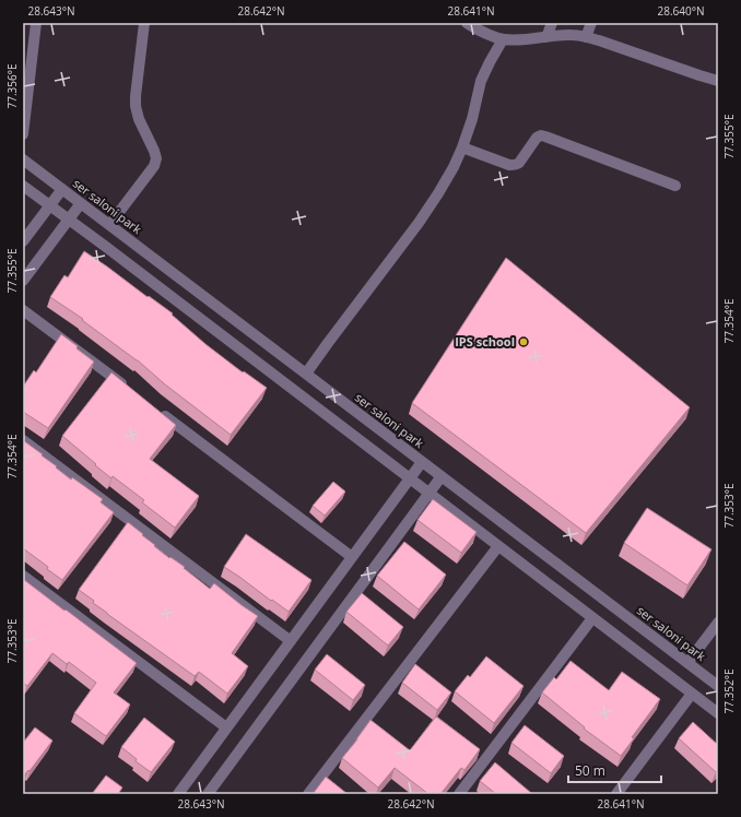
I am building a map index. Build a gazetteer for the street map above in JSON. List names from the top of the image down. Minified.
{"streets":{"street":["ser saloni park"]},"places":["IPS school"],"scale_bar":"50 m","coordinates":["28.643°N","28.642°N","28.641°N","28.640°N","77.356°E","77.355°E","77.354°E","77.353°E","77.352°E"]}
